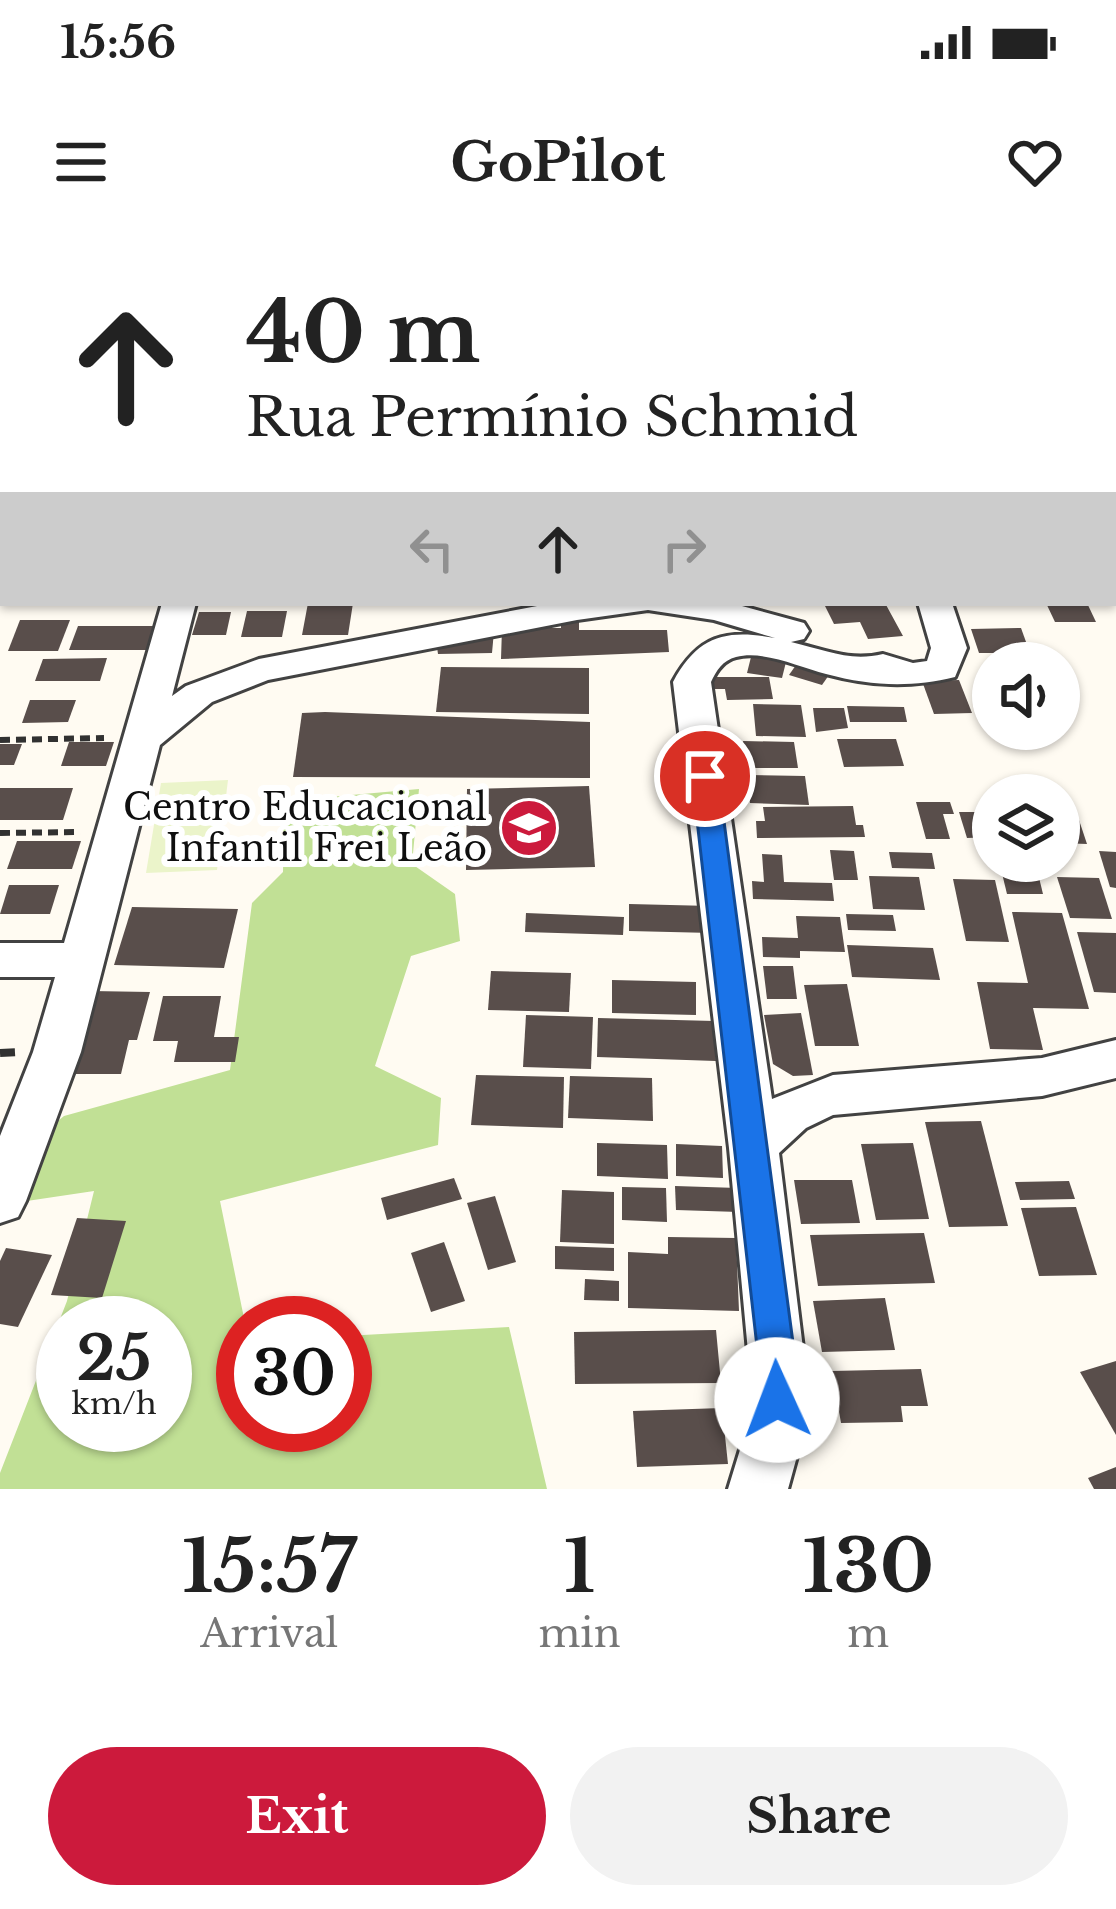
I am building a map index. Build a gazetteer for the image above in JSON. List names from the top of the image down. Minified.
{"places":{"school or university":["Centro Educacional Infantil Frei Leão"]},"page":{"status":"15:56","header":"GoPilot","turn":["40 m","Rua Permínio Schmid"],"speed":"25 km/h","limit":"30","eta":["15:57","Arrival","1","min","130","m"],"buttons":["Exit","Share"]}}
